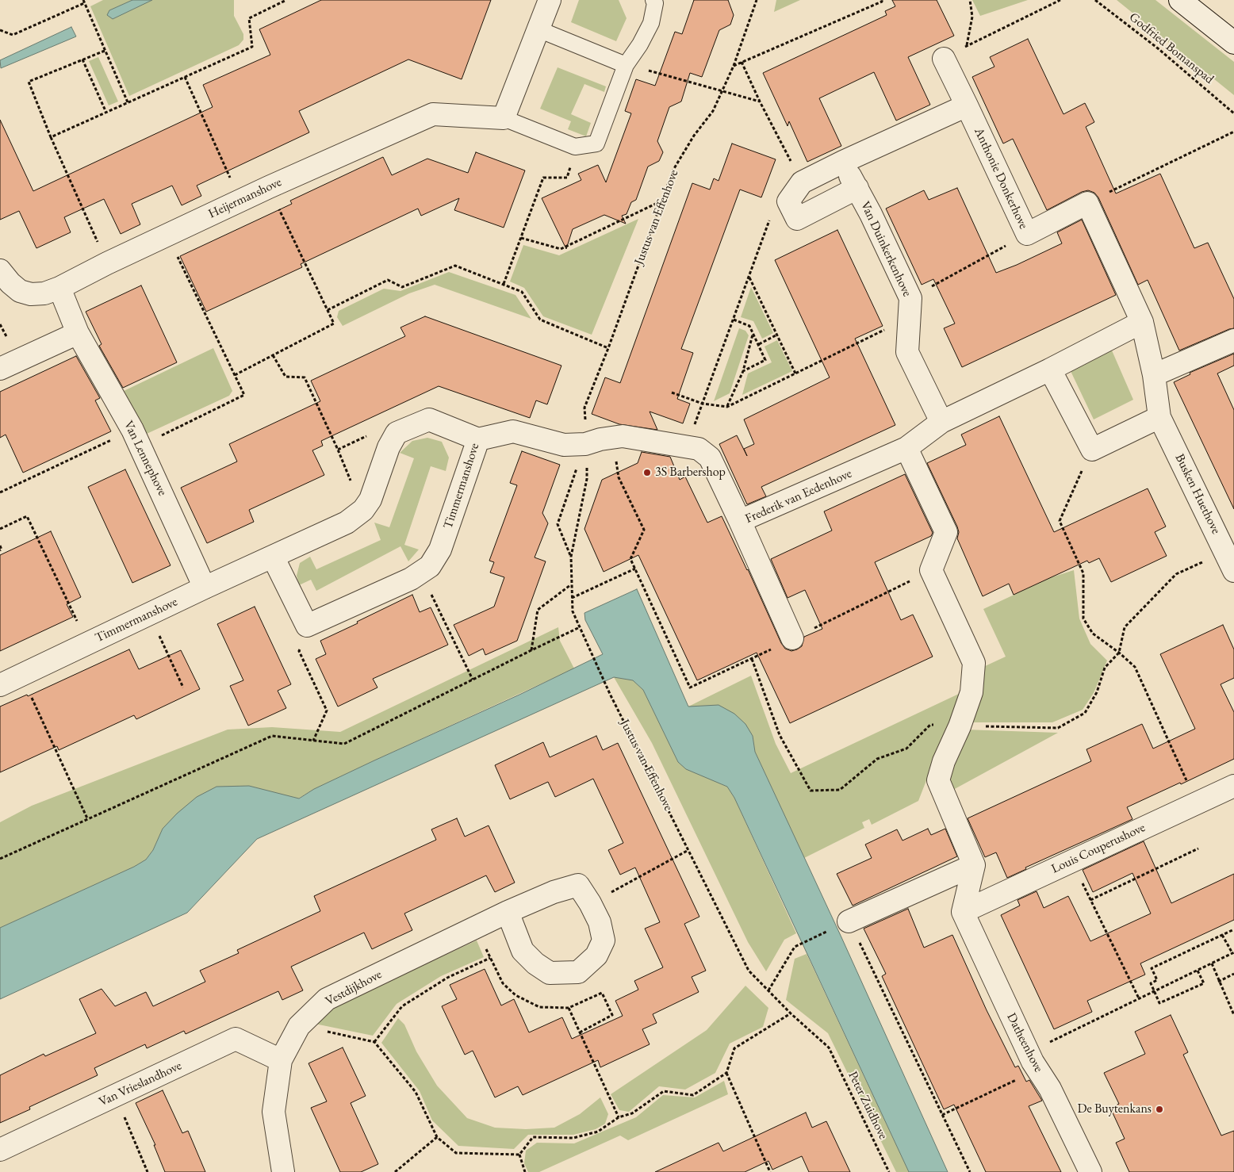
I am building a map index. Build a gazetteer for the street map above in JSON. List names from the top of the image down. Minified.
{"streets":{"street":["Anthonie Donkerhove","Heijermanshove","Van Duinkerkenhove","Van Lennephove","Timmermanshove","Busken Huethove","Frederik van Eedenhove","Louis Couperushove","Vestdijkhove","Datheenhove","Van Vrieslandhove"],"path":["Godfried Bomanspad","Justus van Effenhove","Peter Zuidhove"]},"crossings":[["Anthonie Donkerhove","Busken Huethove"],["Heijermanshove","Van Lennephove"],["Justus van Effenhove","Peter Zuidhove"],["Van Duinkerkenhove","Frederik van Eedenhove"],["Van Lennephove","Timmermanshove"],["Louis Couperushove","Datheenhove"],["Vestdijkhove","Van Vrieslandhove"]],"places":["3S Barbershop","De Buytenkans"]}
